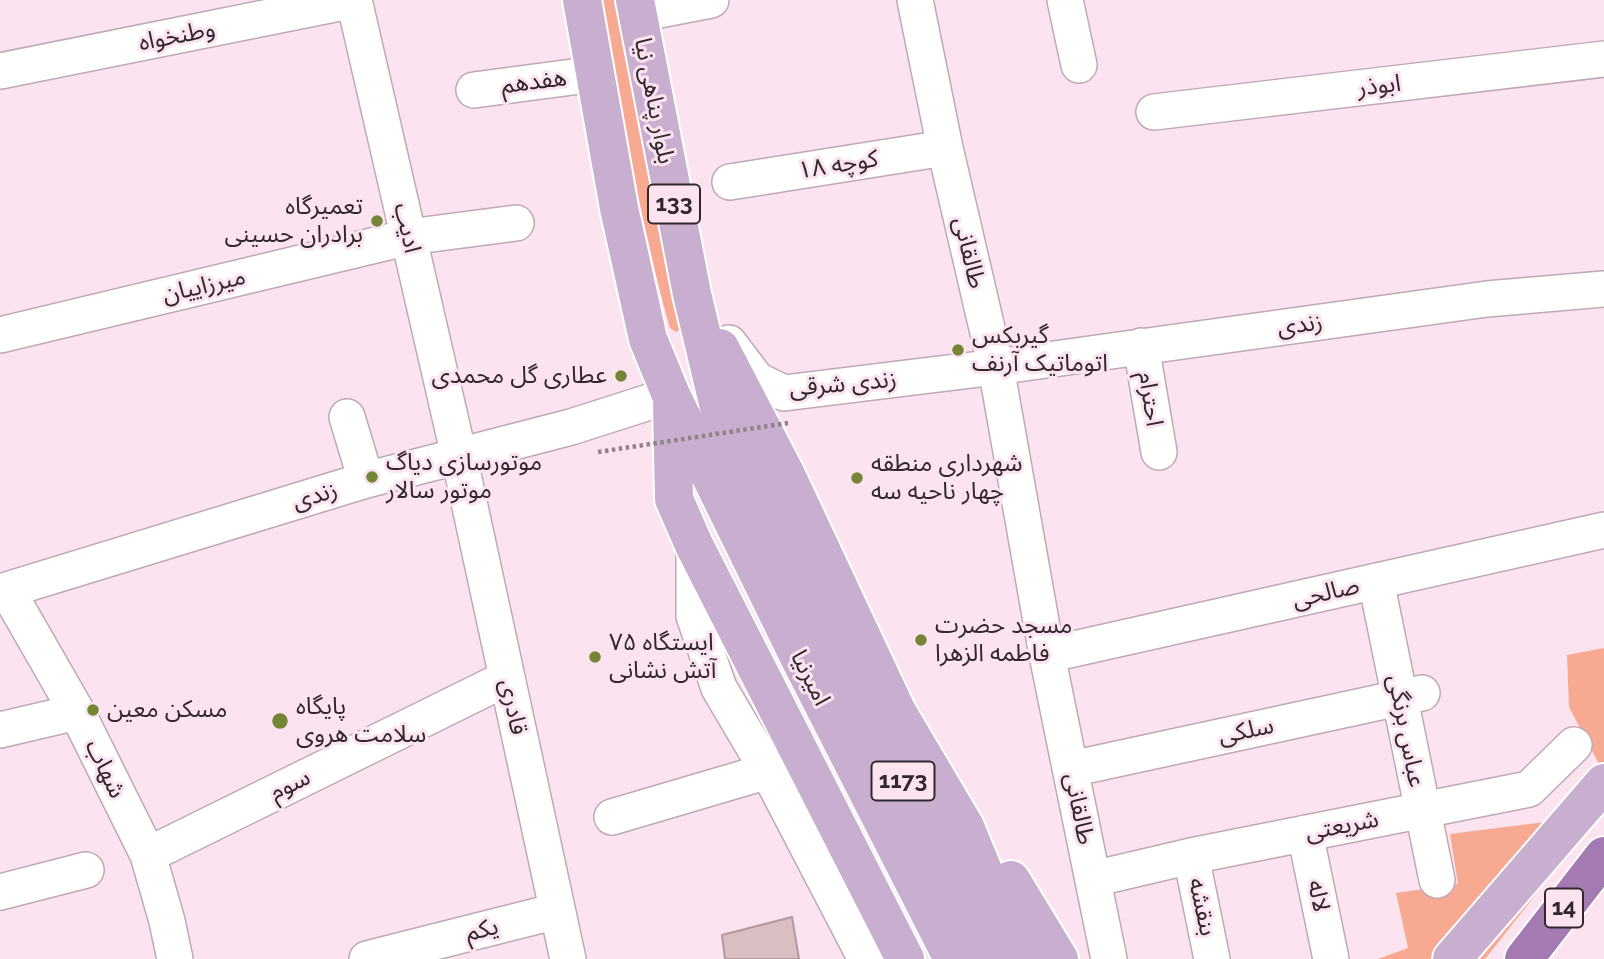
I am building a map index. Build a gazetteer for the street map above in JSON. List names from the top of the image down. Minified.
{"streets":{"highway":["14"],"main road":["بلوار پناهی نیا","133","امیرنیا","1173"],"street":["وطنخواه","هفدهم","ابوذر","کوچه ۱۸","ادیب","طالقانی","میرزاییان","زندی","زندی شرقی","احترام","صالحی","قادری","سلکی","عباس برنگی","شهاب","سوم","شریعتی","لاله","بنقشه","یکم"]},"crossings":[["وطنخواه","ادیب"],["هفدهم","133"],["بلوار پناهی نیا","زندی شرقی"],["بلوار پناهی نیا","امیرنیا"],["کوچه ۱۸","طالقانی"],["133","زندی"],["133","امیرنیا"],["ادیب","میرزاییان"],["ادیب","زندی"],["ادیب","قادری"],["طالقانی","زندی"],["طالقانی","زندی شرقی"],["طالقانی","صالحی"],["طالقانی","سلکی"],["طالقانی","شریعتی"],["زندی","زندی شرقی"],["زندی","احترام"],["زندی","امیرنیا"],["زندی","قادری"],["زندی","شهاب"],["صالحی","عباس برنگی"],["قادری","سوم"],["قادری","یکم"],["سلکی","عباس برنگی"],["عباس برنگی","شریعتی"],["شهاب","سوم"],["شریعتی","لاله"],["شریعتی","بنقشه"]],"places":["تعمیرگاه برادران حسینی","گیربکس اتوماتیک آرنف","عطاری گل محمدی","موتورسازی دیاگ موتور سالار","شهرداری منطقه چهار ناحیه سه","مسجد حضرت فاطمه الزهرا","ایستگاه ۷۵ آتش نشانی","مسکن معین","پایگاه سلامت هروی"]}
